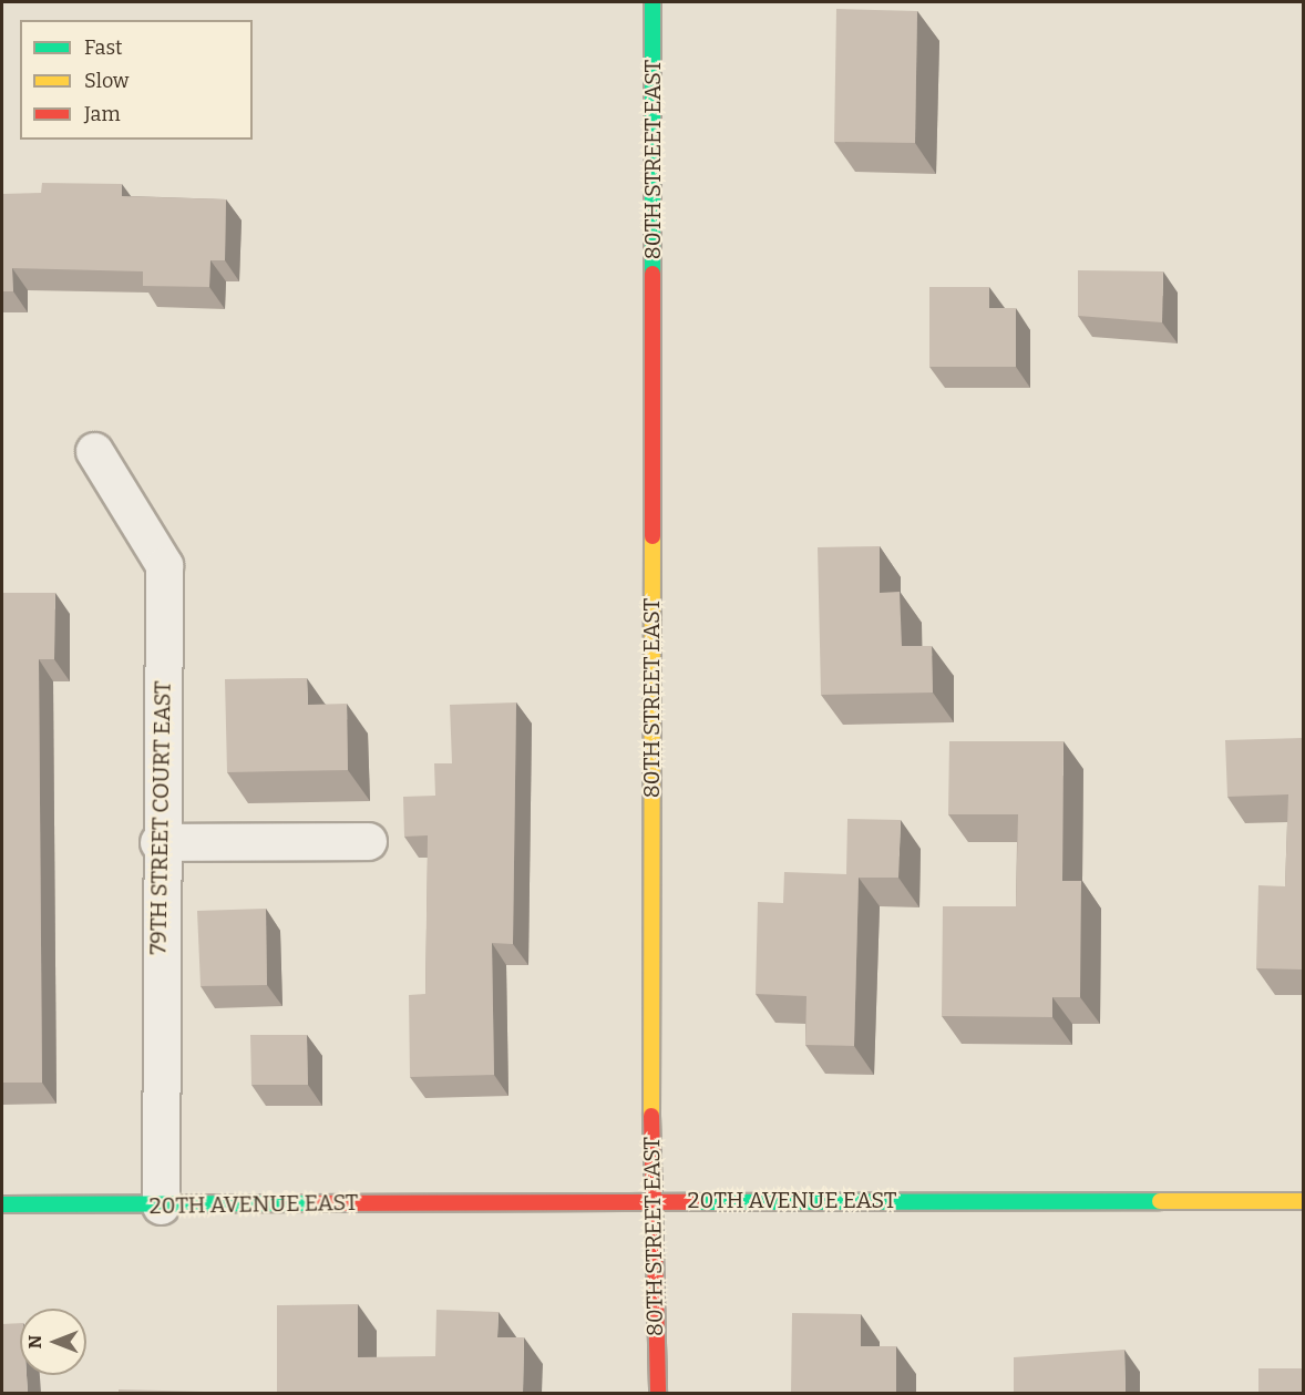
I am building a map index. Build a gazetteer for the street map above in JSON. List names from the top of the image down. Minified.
{"streets":{"street":["80TH STREET EAST","79TH STREET COURT EAST","20TH AVENUE EAST"]},"crossings":[["80TH STREET EAST","20TH AVENUE EAST"],["79TH STREET COURT EAST","20TH AVENUE EAST"]],"legend":["Fast","Slow","Jam"],"north":"left"}
